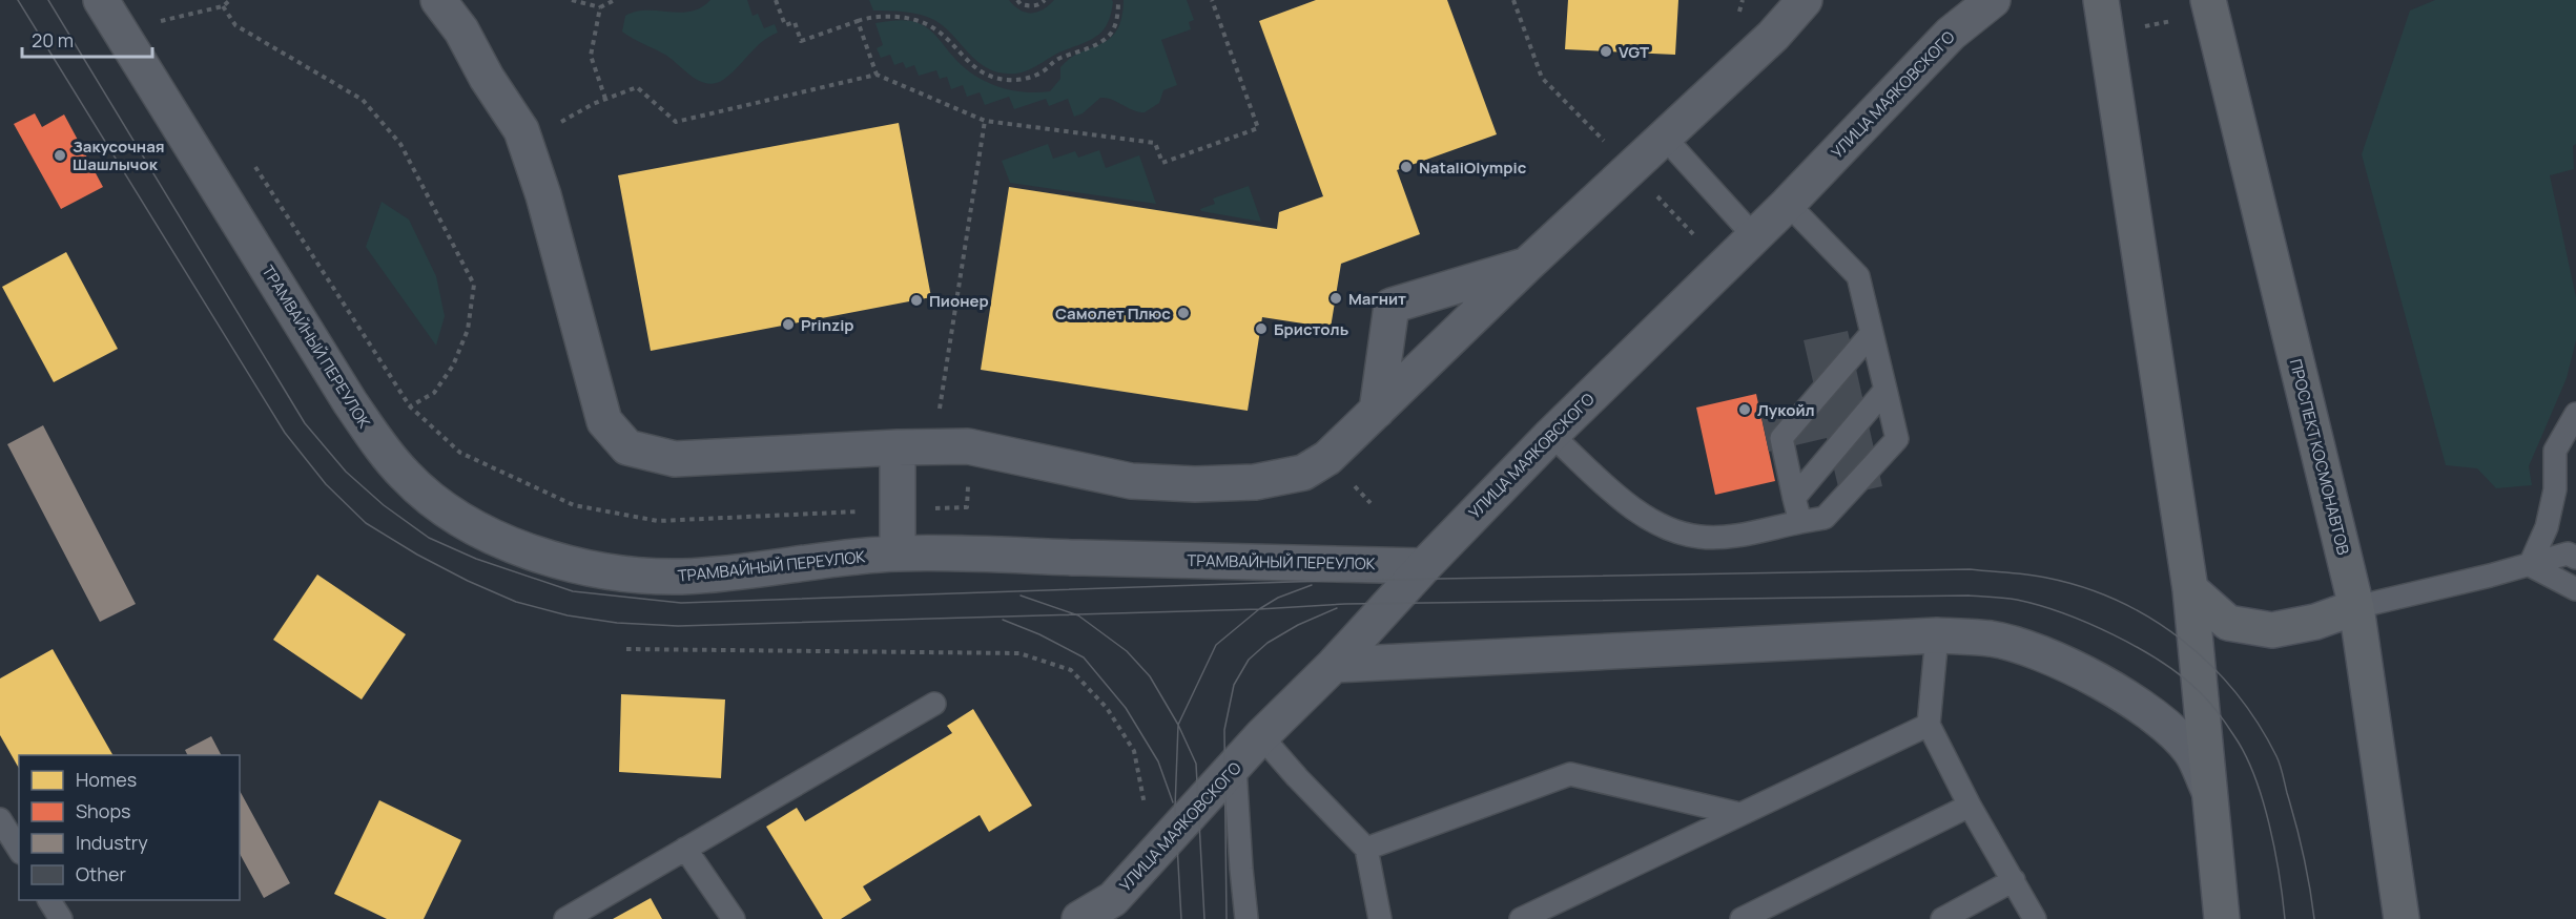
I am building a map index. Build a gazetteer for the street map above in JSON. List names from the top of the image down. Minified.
{"streets":{"main road":["ПРОСПЕКТ КОСМОНАВТОВ"],"street":["УЛИЦА МАЯКОВСКОГО","ТРАМВАЙНЫЙ ПЕРЕУЛОК"]},"crossings":[["УЛИЦА МАЯКОВСКОГО","ТРАМВАЙНЫЙ ПЕРЕУЛОК"]],"places":["VGT","Закусочная Шашлычок","NataliOlympic","Магнит","Пионер","Самолет Плюс","Prinzip","Бристоль","Лукойл"],"legend":["Homes","Shops","Industry","Other"],"scale_bar":"20 m"}
